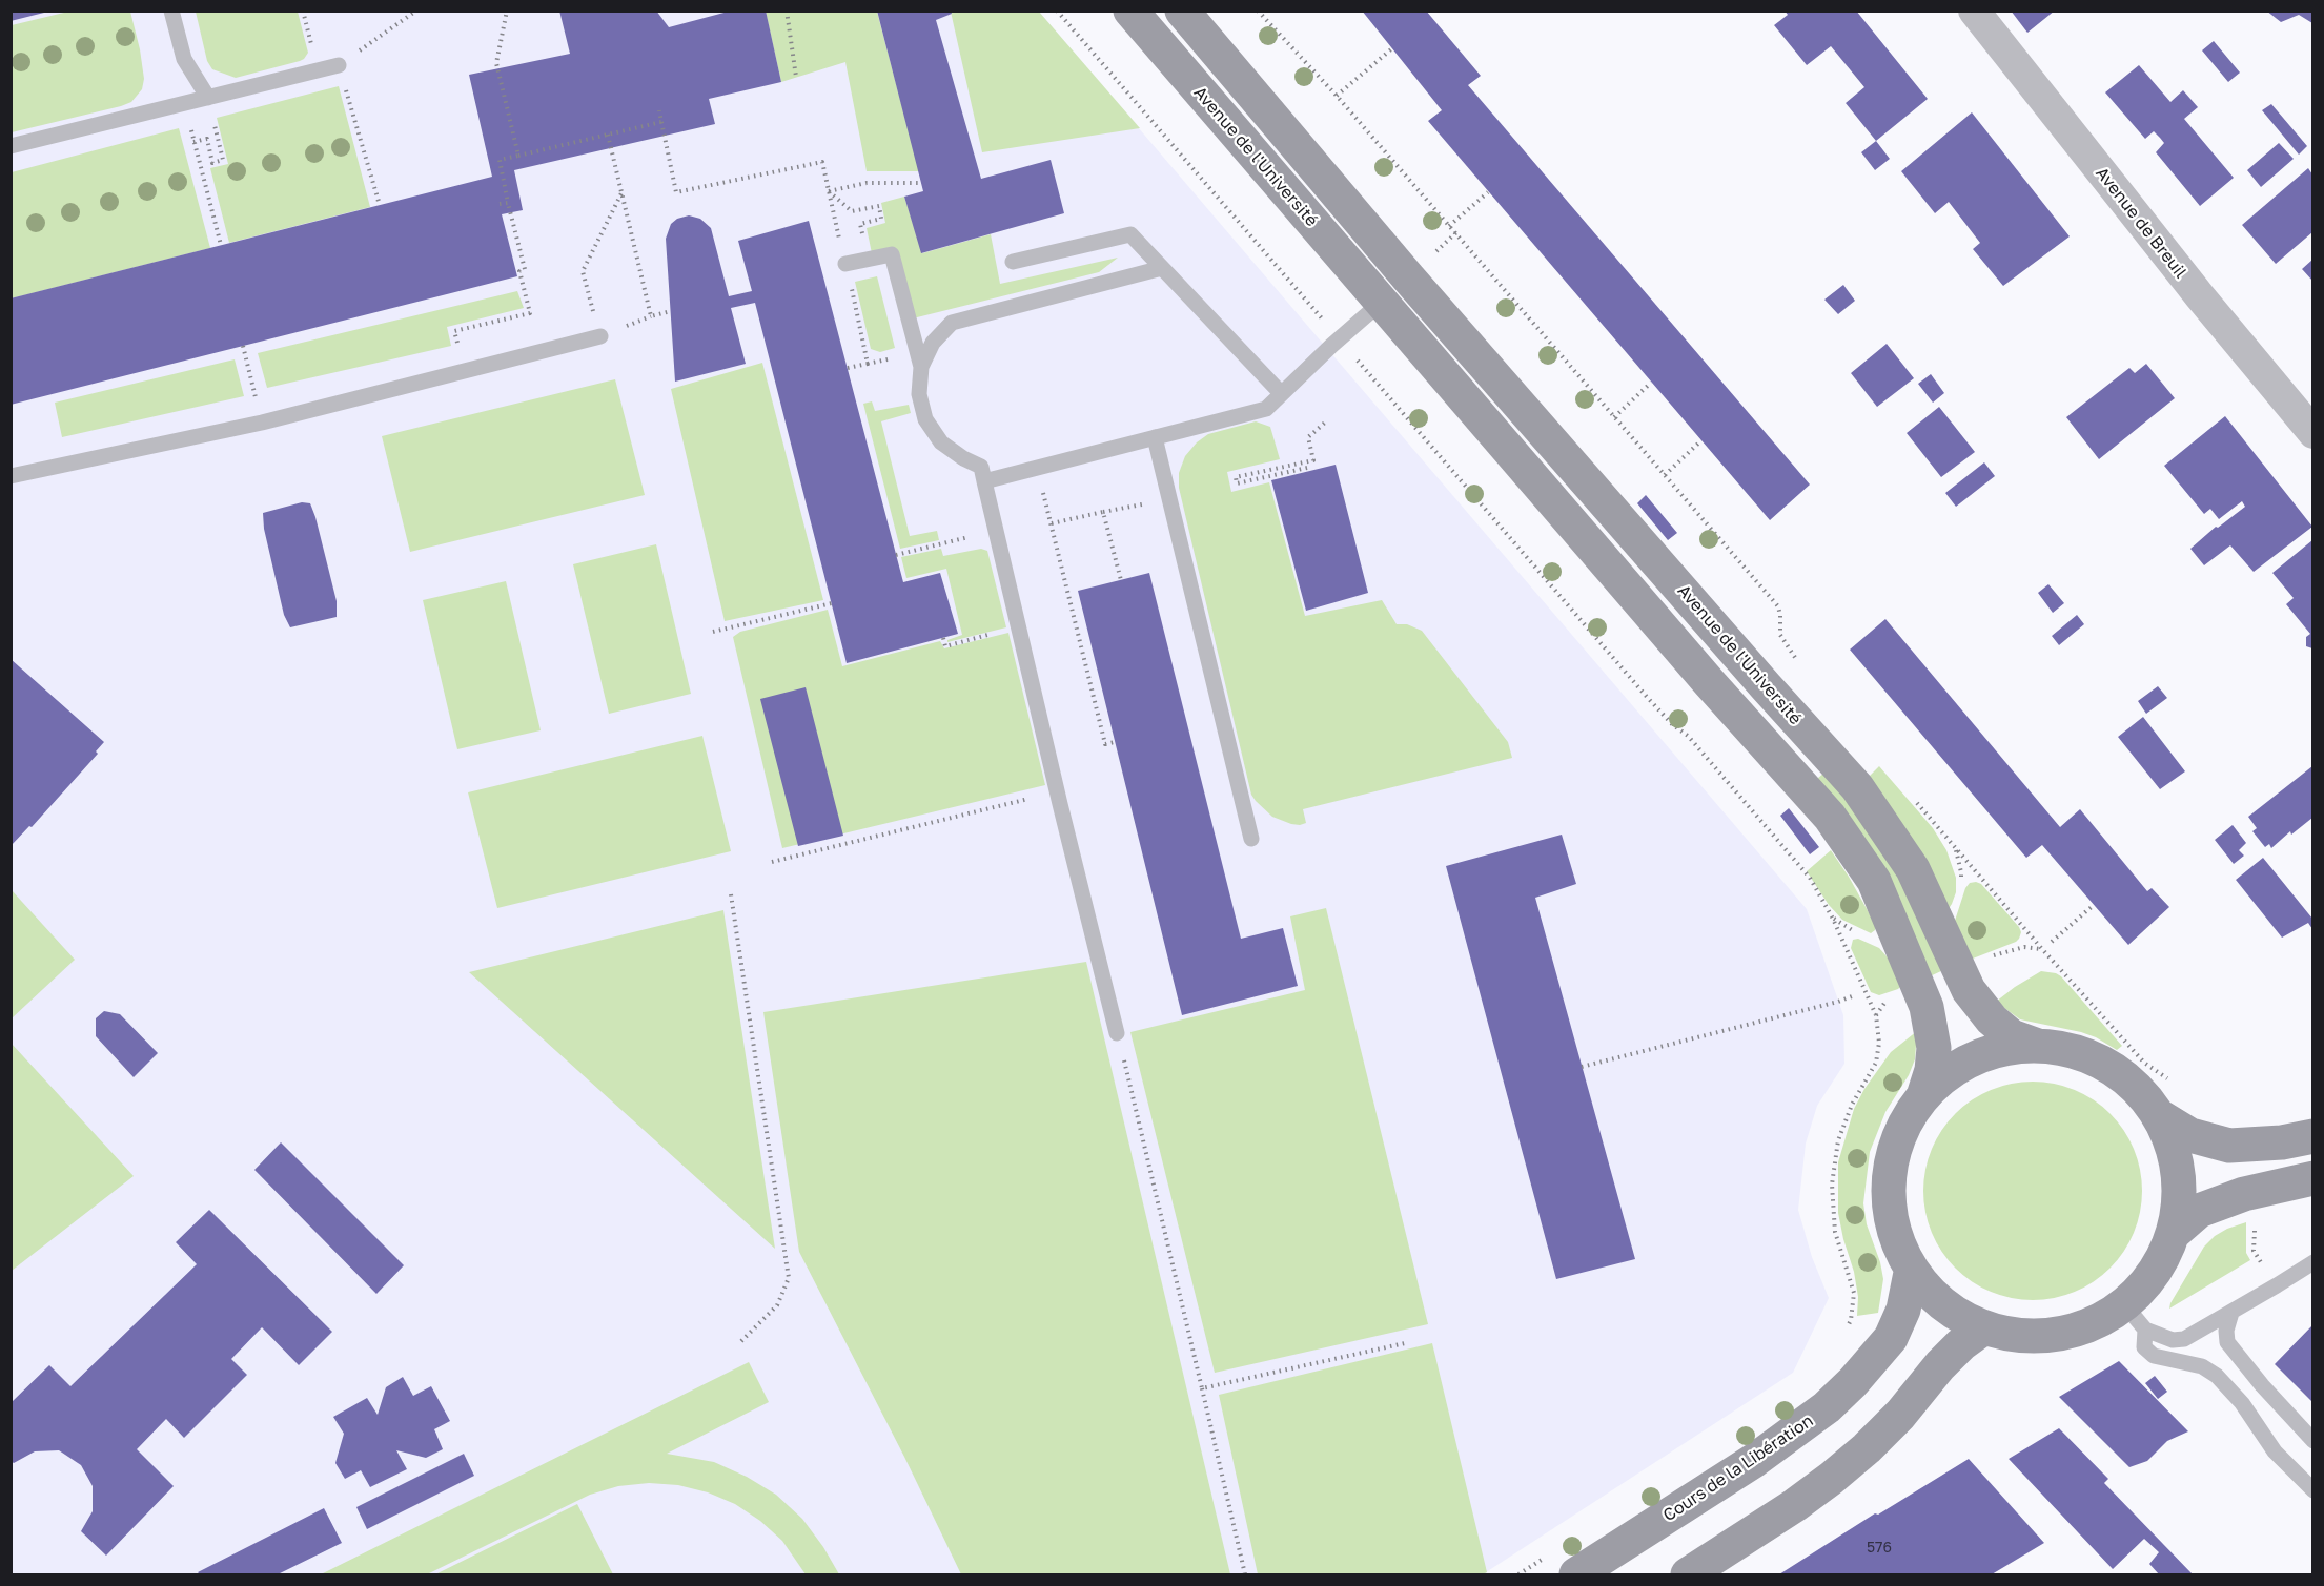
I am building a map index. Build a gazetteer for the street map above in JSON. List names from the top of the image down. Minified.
{"streets":{"street":["Avenue de l'Université","Avenue de Breuil","Cours de la Libération"]},"house_numbers":["576"]}
